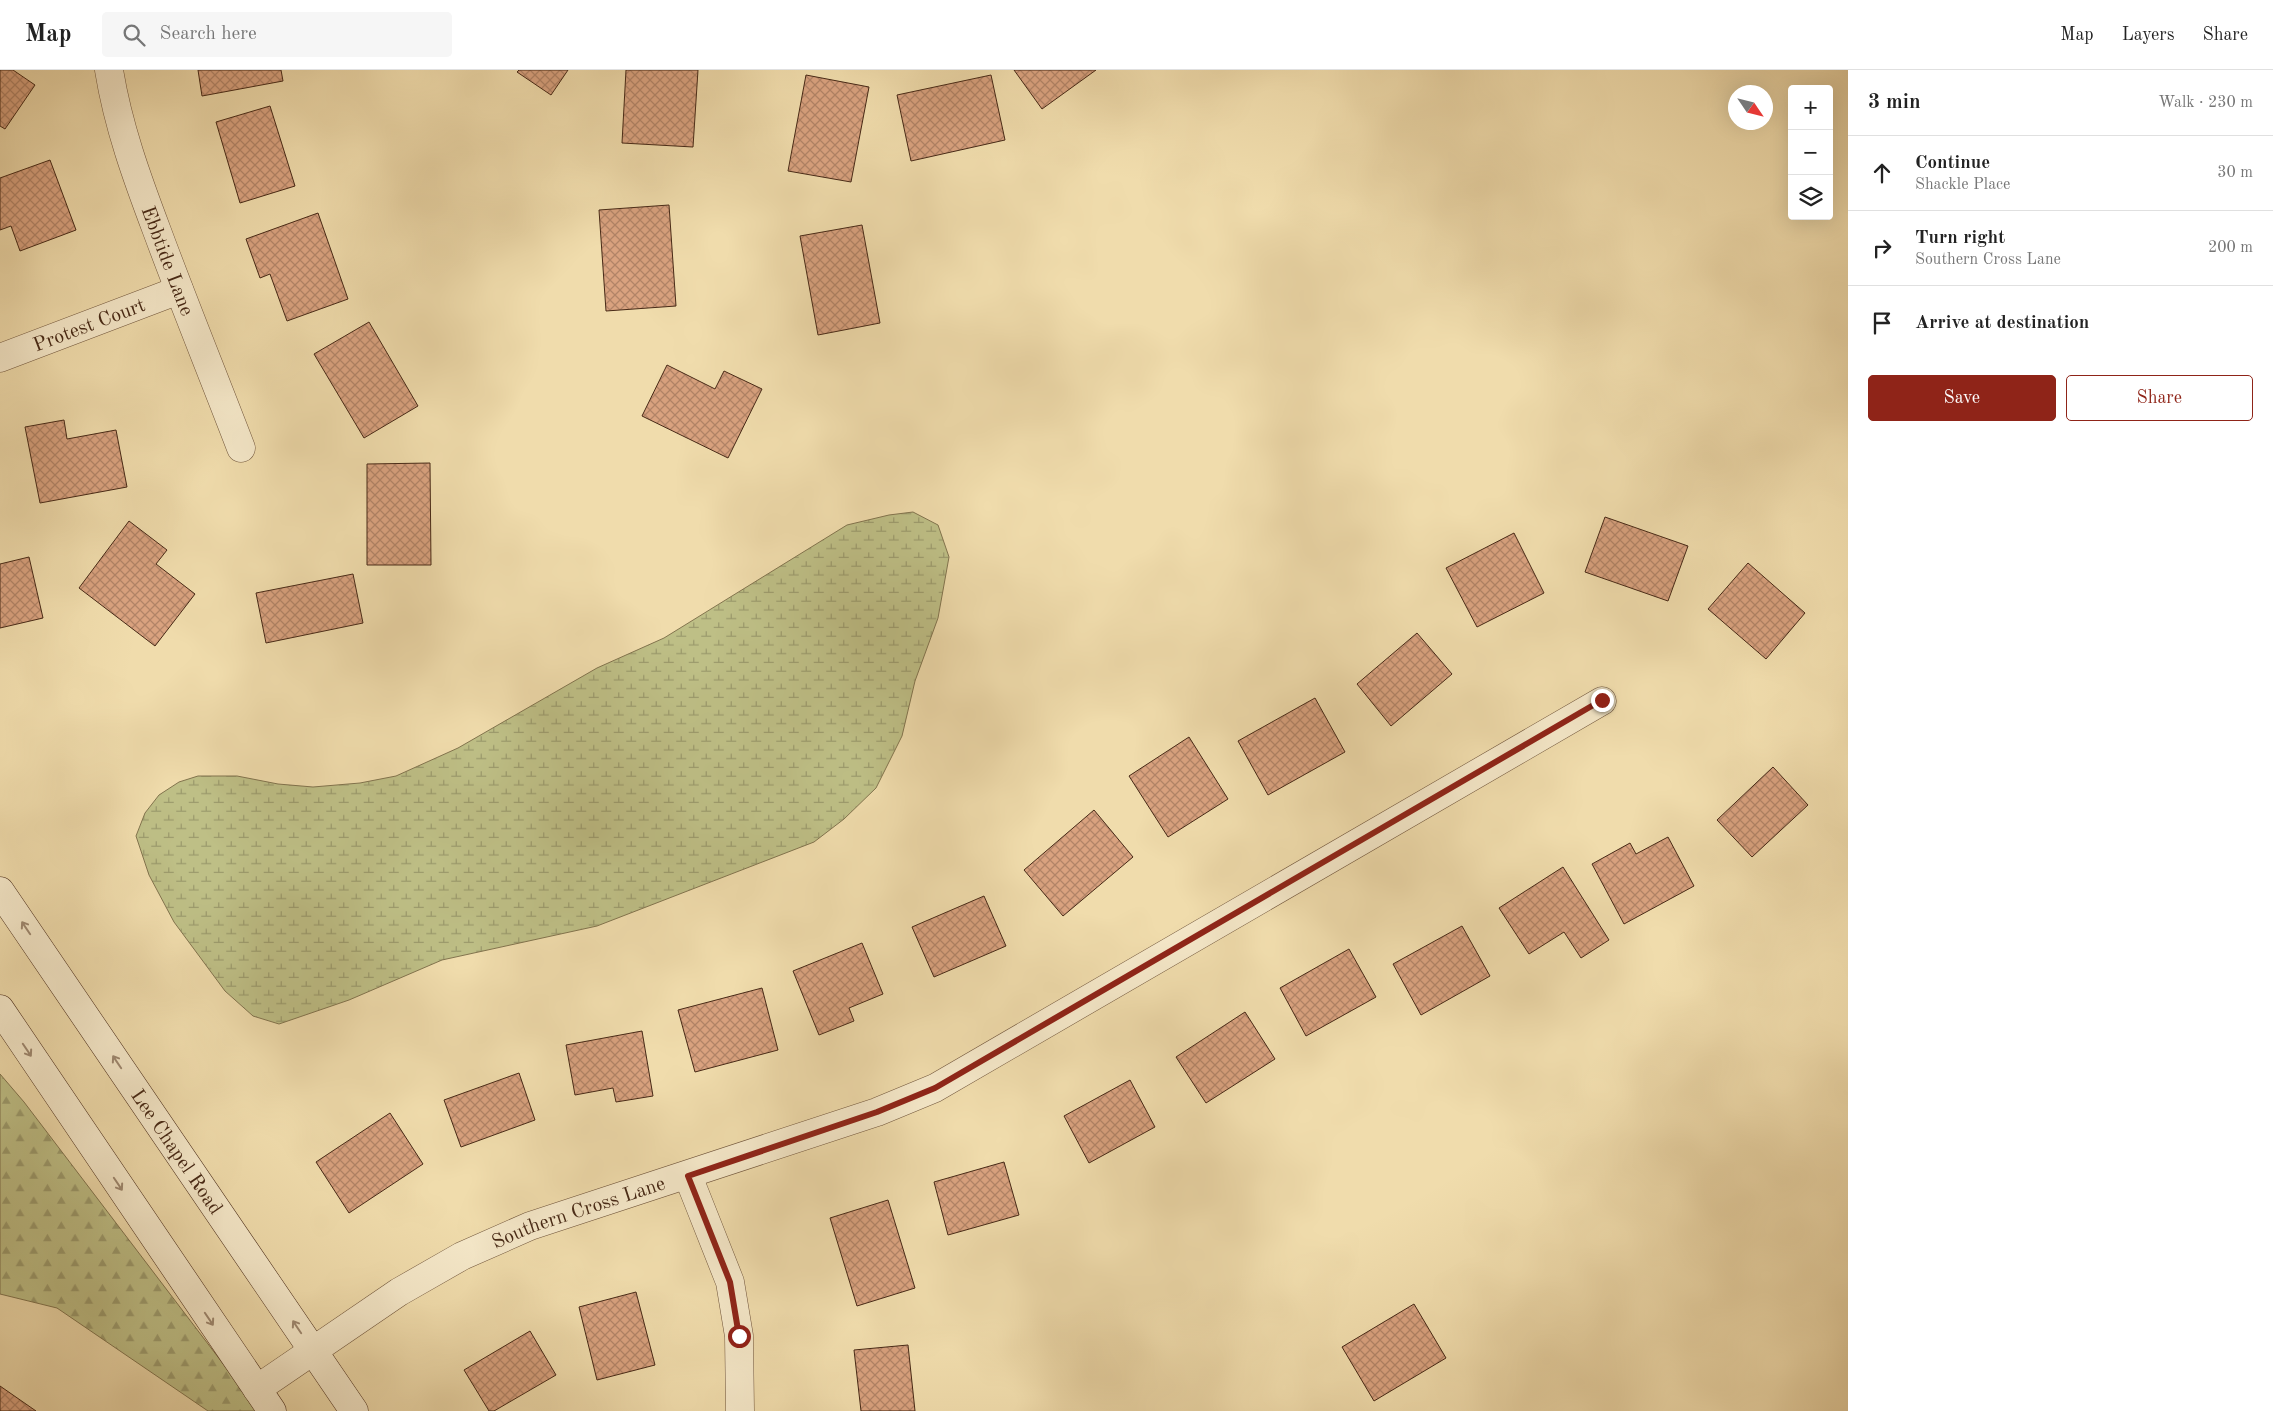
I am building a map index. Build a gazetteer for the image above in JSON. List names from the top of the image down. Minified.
{"streets":{"street":["Ebbtide Lane","Protest Court","Lee Chapel Road","Southern Cross Lane"]},"crossings":[["Ebbtide Lane","Protest Court"],["Lee Chapel Road","Southern Cross Lane"]],"north":"bottom right","page":{"header":"Map","search":"Search here","nav":["Map","Layers","Share"],"heading":["3 min","Walk · 230 m"],"map_buttons":["+","−"],"list":[["Continue","Shackle Place","30 m"],["Turn right","Southern Cross Lane","200 m"],"Arrive at destination"],"buttons":["Save","Share"]}}
